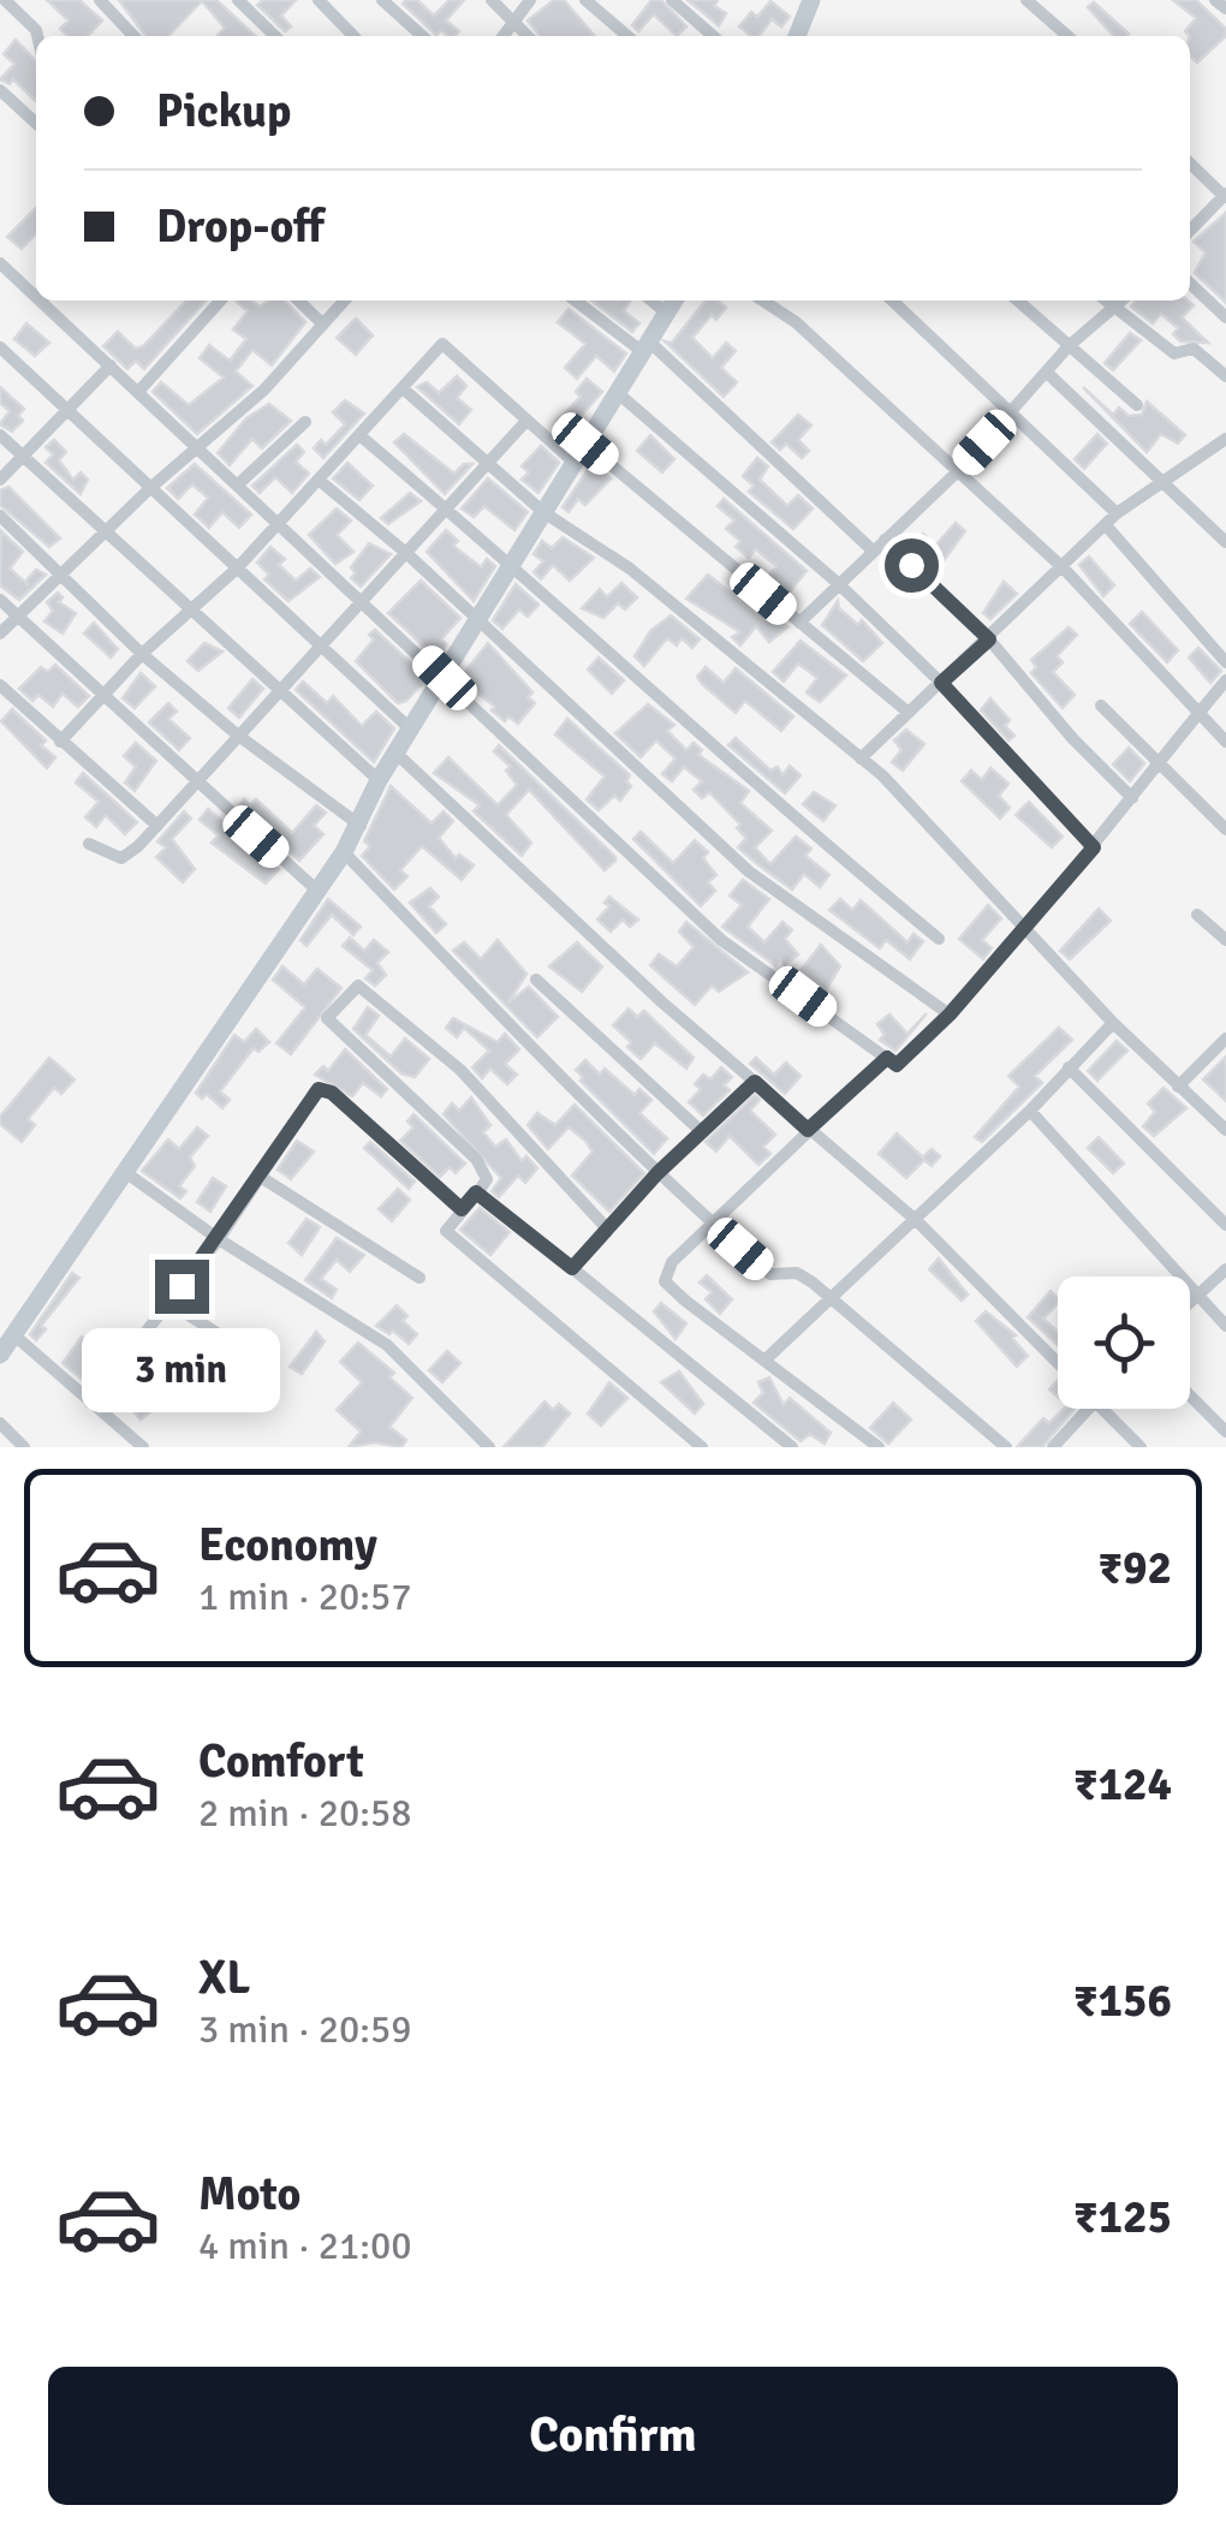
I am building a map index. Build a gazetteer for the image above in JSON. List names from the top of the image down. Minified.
{"page":{"banner":["Pickup","Drop-off"],"bubble":"3 min","list":[{"name":"Economy","note":"1 min · 20:57","value":"₹92"},{"name":"Comfort","note":"2 min · 20:58","value":"₹124"},{"name":"XL","note":"3 min · 20:59","value":"₹156"},{"name":"Moto","note":"4 min · 21:00","value":"₹125"}],"buttons":"Confirm"}}
